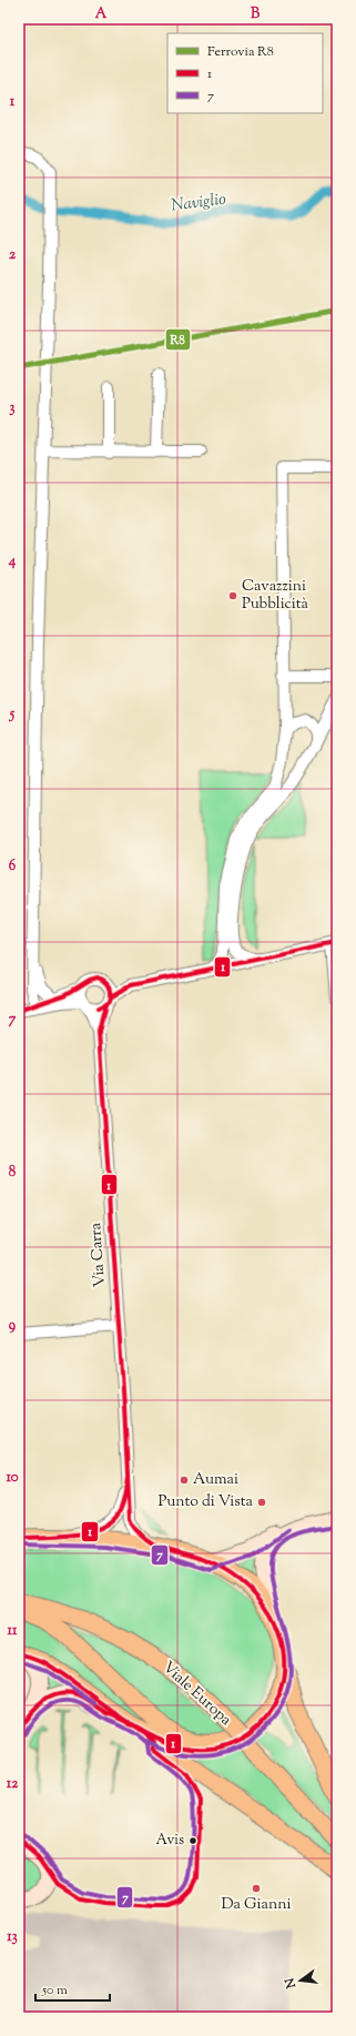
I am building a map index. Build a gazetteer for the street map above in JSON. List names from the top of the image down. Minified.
{"streets":{"main road":["Viale Europa"],"street":["Via Carra"]},"crossings":[["Via Carra","Viale Europa"]],"water":["Naviglio"],"places":["Cavazzini Pubblicità","Aumai","Punto di Vista","Avis","Da Gianni"],"lines":["rail line R8","transit line 1","transit line 7"],"legend":["Ferrovia R8","1","7"],"scale_bar":"50 m","north":"left","grid":{"columns":["A","B"],"rows":["1","2","3","4","5","6","7","8","9","10","11","12","13"]}}
